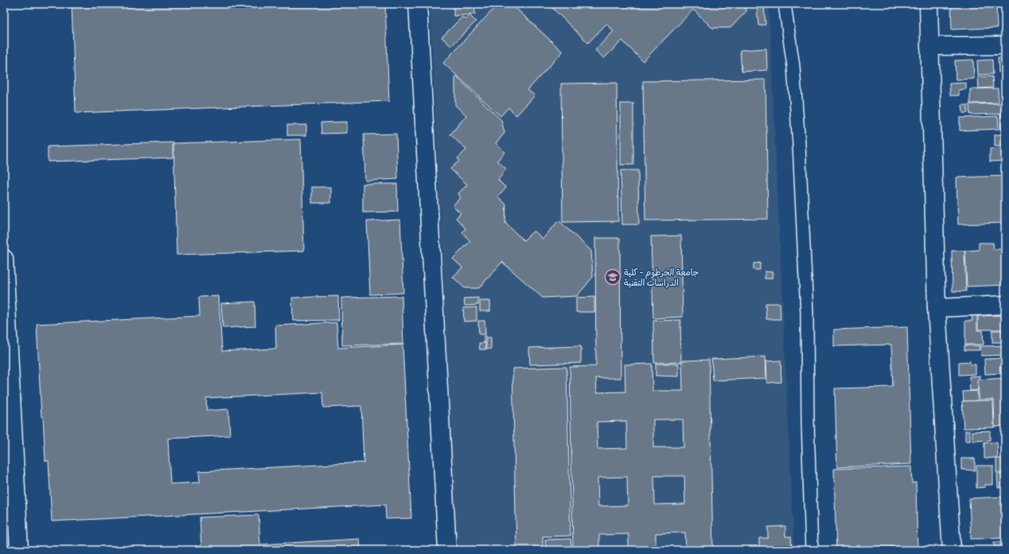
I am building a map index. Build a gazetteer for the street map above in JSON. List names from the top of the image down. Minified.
{"places":{"school or university":["جامعة الخرطوم - كلية الدراسات التقنية"]}}
